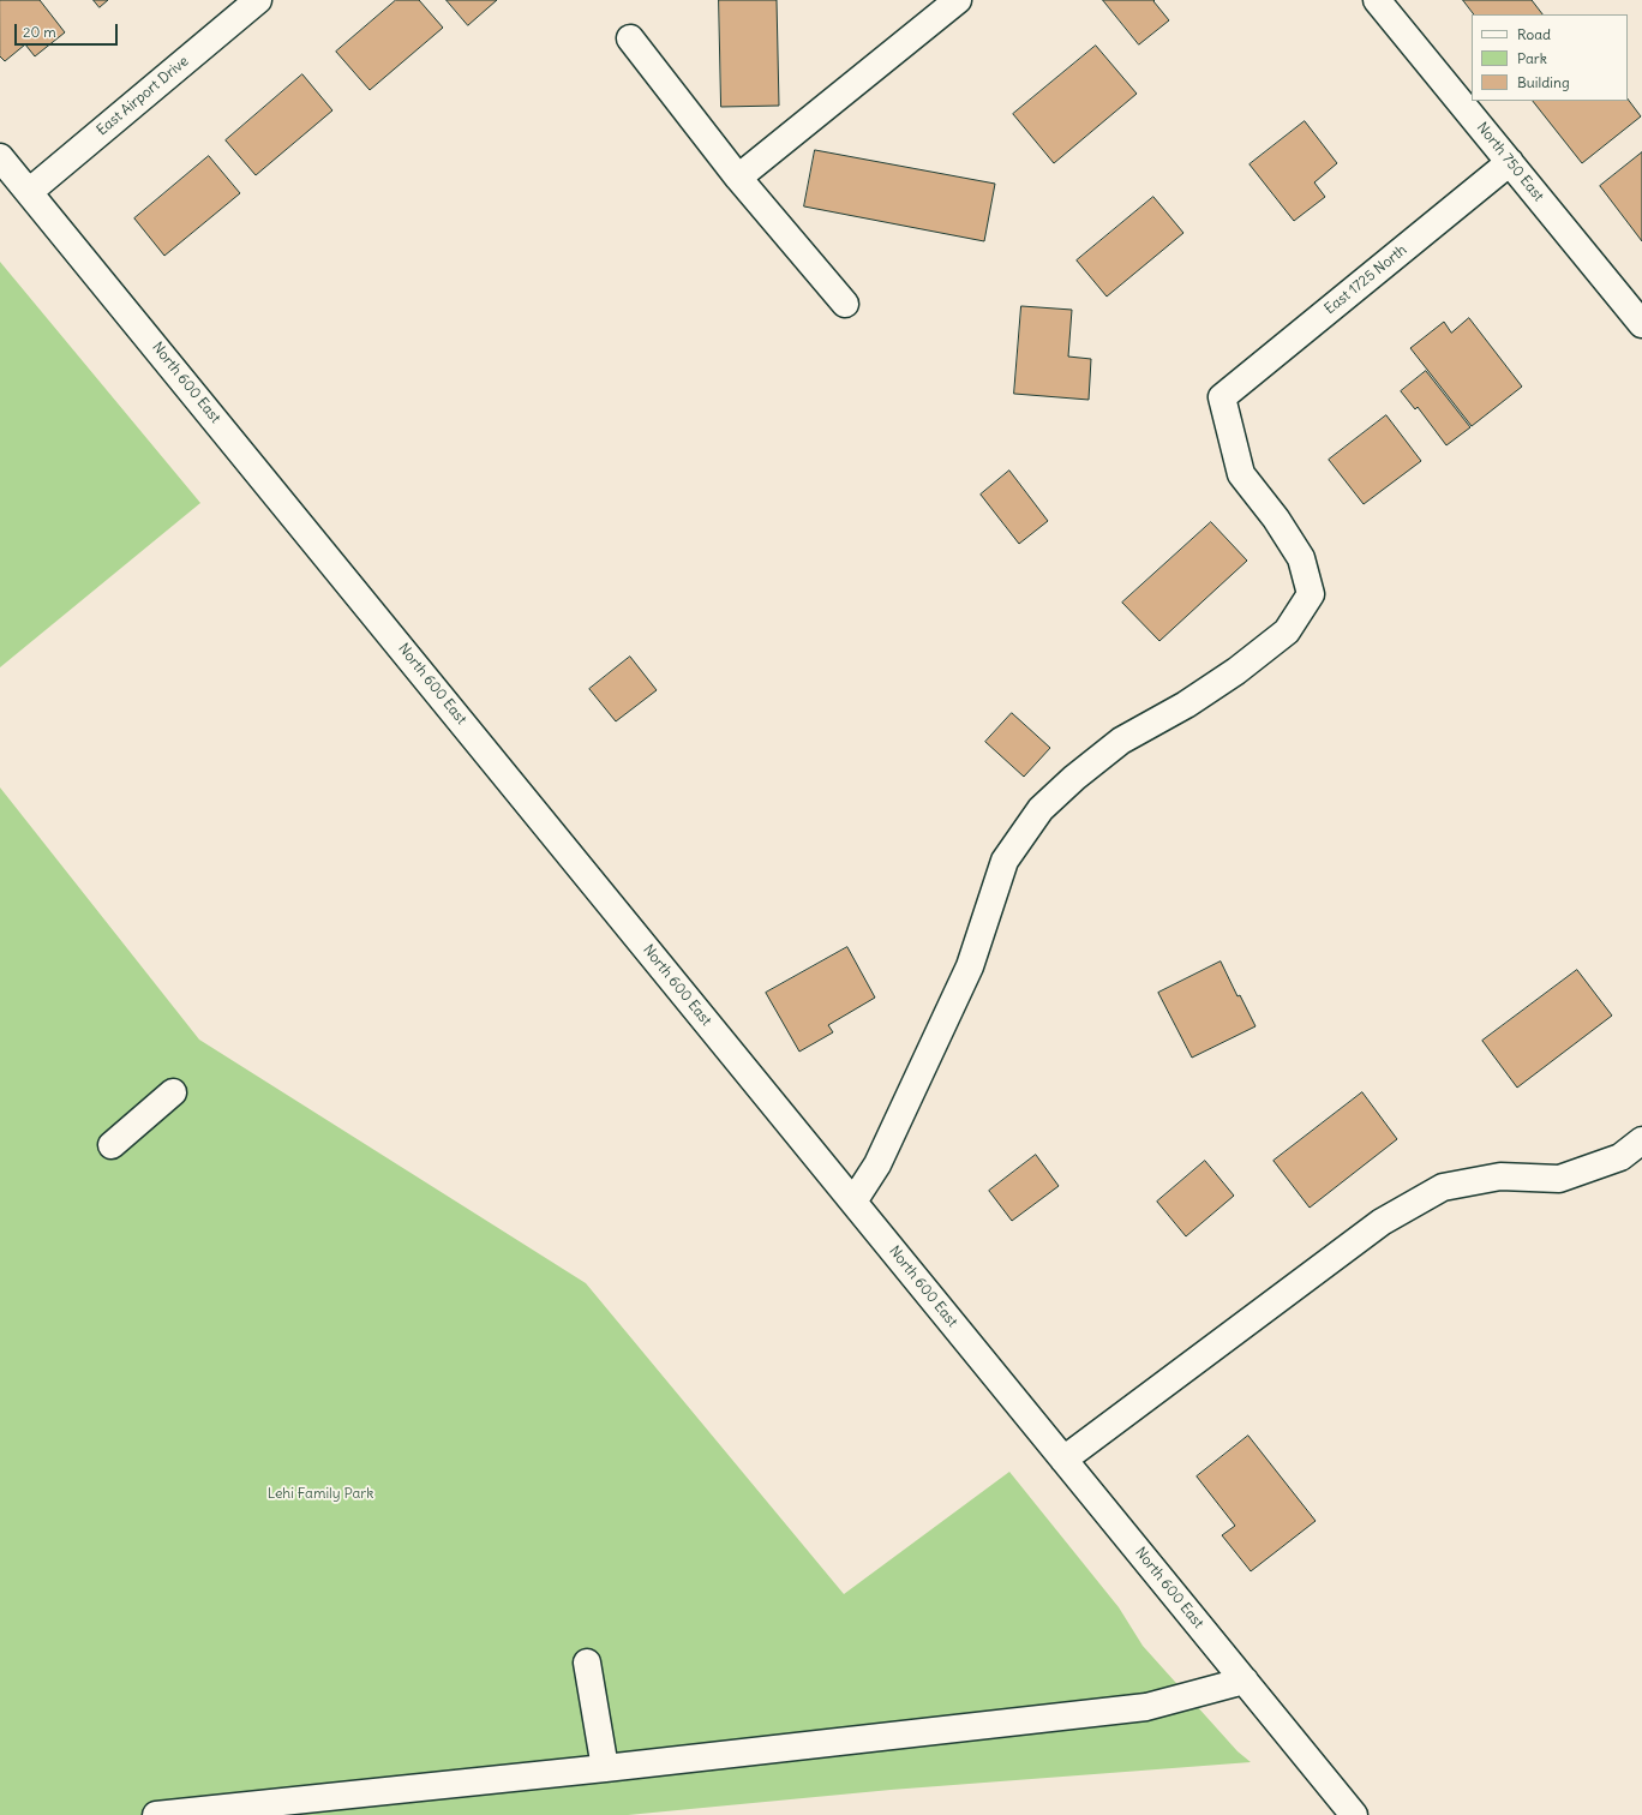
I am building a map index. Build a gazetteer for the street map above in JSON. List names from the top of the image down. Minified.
{"streets":{"street":["East Airport Drive","North 750 East","East 1725 North","North 600 East"]},"crossings":[["East Airport Drive","North 600 East"],["North 750 East","East 1725 North"],["East 1725 North","North 600 East"]],"parks":["Lehi Family Park"],"legend":["Road","Park","Building"],"scale_bar":"20 m"}
